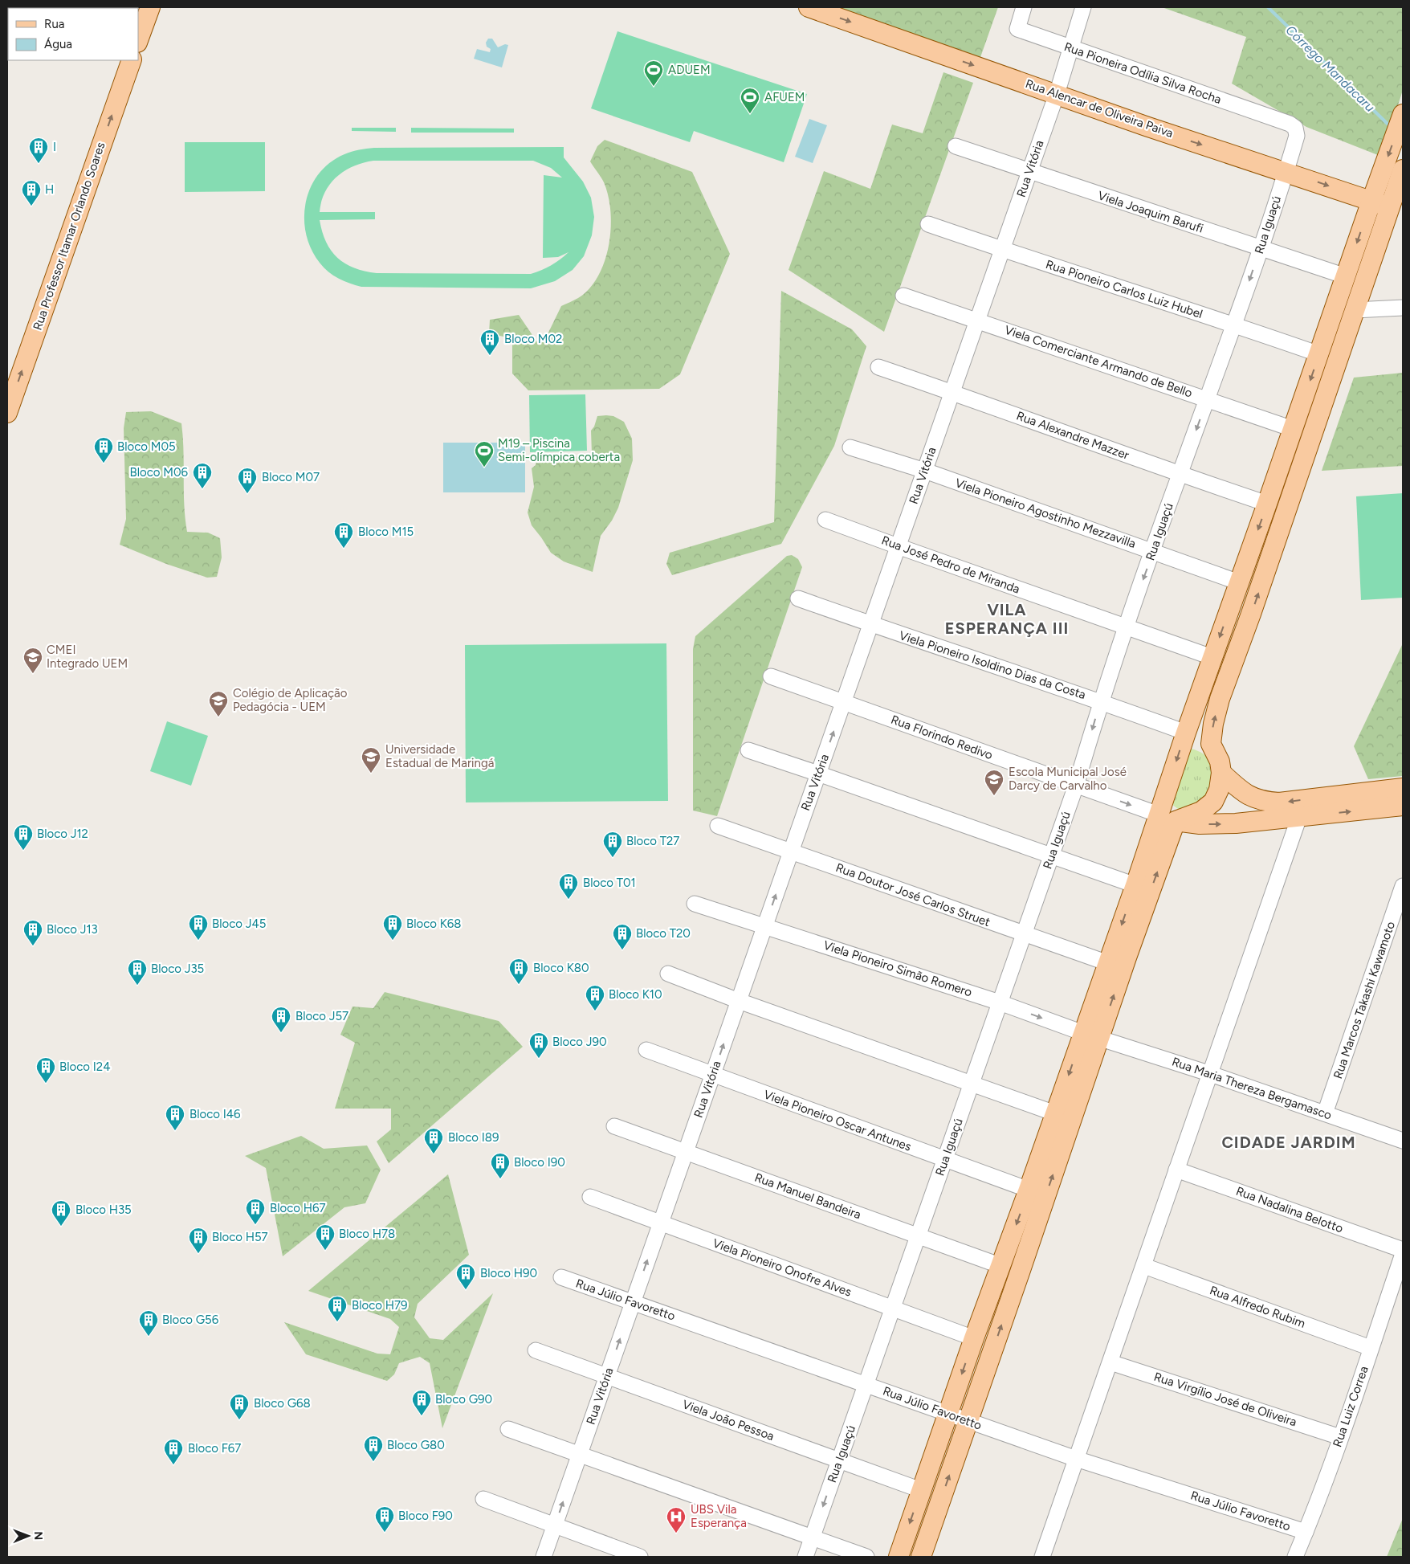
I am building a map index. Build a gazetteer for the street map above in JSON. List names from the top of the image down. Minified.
{"streets":{"main road":["Rua Alencar de Oliveira Paiva","Rua Professor Itamar Orlando Soares"],"street":["Rua Pioneira Odília Silva Rocha","Rua Vitória","Viela Joaquim Barufi","Rua Iguaçú","Rua Pioneiro Carlos Luiz Hubel","Viela Comerciante Armando de Bello","Rua Alexandre Mazzer","Viela Pioneiro Agostinho Mezzavilla","Rua José Pedro de Miranda","Viela Pioneiro Isoldino Dias da Costa","Rua Florindo Redivo","Rua Doutor José Carlos Struet","Viela Pioneiro Simão Romero","Rua Marcos Takashi Kawamoto","Rua Maria Thereza Bergamasco","Viela Pioneiro Oscar Antunes","Rua Manuel Bandeira","Rua Nadalina Belotto","Viela Pioneiro Onofre Alves","Rua Júlio Favoretto","Rua Alfredo Rubim","Rua Virgílio José de Oliveira","Rua Luiz Correa","Viela João Pessoa"]},"crossings":[["Rua Pioneira Odília Silva Rocha","Rua Vitória"],["Rua Pioneira Odília Silva Rocha","Rua Iguaçú"],["Rua Alencar de Oliveira Paiva","Rua Vitória"],["Rua Alencar de Oliveira Paiva","Rua Iguaçú"],["Rua Vitória","Viela Joaquim Barufi"],["Rua Vitória","Rua Pioneiro Carlos Luiz Hubel"],["Rua Vitória","Viela Comerciante Armando de Bello"],["Rua Vitória","Rua Alexandre Mazzer"],["Rua Vitória","Viela Pioneiro Agostinho Mezzavilla"],["Rua Vitória","Rua José Pedro de Miranda"],["Rua Vitória","Viela Pioneiro Isoldino Dias da Costa"],["Rua Vitória","Rua Florindo Redivo"],["Rua Vitória","Rua Doutor José Carlos Struet"],["Rua Vitória","Viela Pioneiro Simão Romero"],["Rua Vitória","Viela Pioneiro Oscar Antunes"],["Rua Vitória","Rua Manuel Bandeira"],["Rua Vitória","Viela Pioneiro Onofre Alves"],["Rua Vitória","Rua Júlio Favoretto"],["Rua Vitória","Viela João Pessoa"],["Viela Joaquim Barufi","Rua Iguaçú"],["Rua Iguaçú","Rua Pioneiro Carlos Luiz Hubel"],["Rua Iguaçú","Viela Comerciante Armando de Bello"],["Rua Iguaçú","Rua Alexandre Mazzer"],["Rua Iguaçú","Viela Pioneiro Agostinho Mezzavilla"],["Rua Iguaçú","Rua José Pedro de Miranda"],["Rua Iguaçú","Viela Pioneiro Isoldino Dias da Costa"],["Rua Iguaçú","Rua Florindo Redivo"],["Rua Iguaçú","Rua Doutor José Carlos Struet"],["Rua Iguaçú","Viela Pioneiro Simão Romero"],["Rua Iguaçú","Viela Pioneiro Oscar Antunes"],["Rua Iguaçú","Rua Manuel Bandeira"],["Rua Iguaçú","Viela Pioneiro Onofre Alves"],["Rua Iguaçú","Rua Júlio Favoretto"],["Rua Iguaçú","Viela João Pessoa"],["Viela Pioneiro Simão Romero","Rua Maria Thereza Bergamasco"],["Rua Marcos Takashi Kawamoto","Rua Maria Thereza Bergamasco"],["Rua Júlio Favoretto","Rua Luiz Correa"],["Rua Alfredo Rubim","Rua Luiz Correa"],["Rua Virgílio José de Oliveira","Rua Luiz Correa"]],"one_way":["Rua Alencar de Oliveira Paiva","Rua Professor Itamar Orlando Soares"],"districts":["VILA ESPERANÇA III","CIDADE JARDIM"],"water":["Córrego Mandacaru"],"places":{"sports":["ADUEM","AFUEM","M19 – Piscina Semi-olímpica coberta"],"building":["I","H","Bloco M02","Bloco M05","Bloco M06","Bloco M07","Bloco M15","Bloco J12","Bloco T27","Bloco T01","Bloco J45","Bloco K68","Bloco J13","Bloco T20","Bloco K80","Bloco J35","Bloco K10","Bloco J57","Bloco J90","Bloco I24","Bloco I46","Bloco I89","Bloco I90","Bloco H67","Bloco H35","Bloco H78","Bloco H57","Bloco H90","Bloco H79","Bloco G56","Bloco G90","Bloco G68","Bloco G80","Bloco F67","Bloco F90"],"school or university":["CMEI Integrado UEM","Colégio de Aplicação Pedagócia - UEM","Universidade Estadual de Maringá","Escola Municipal José Darcy de Carvalho"],"hospital":["UBS Vila Esperança"]},"legend":["Rua","Água"],"north":"right"}
